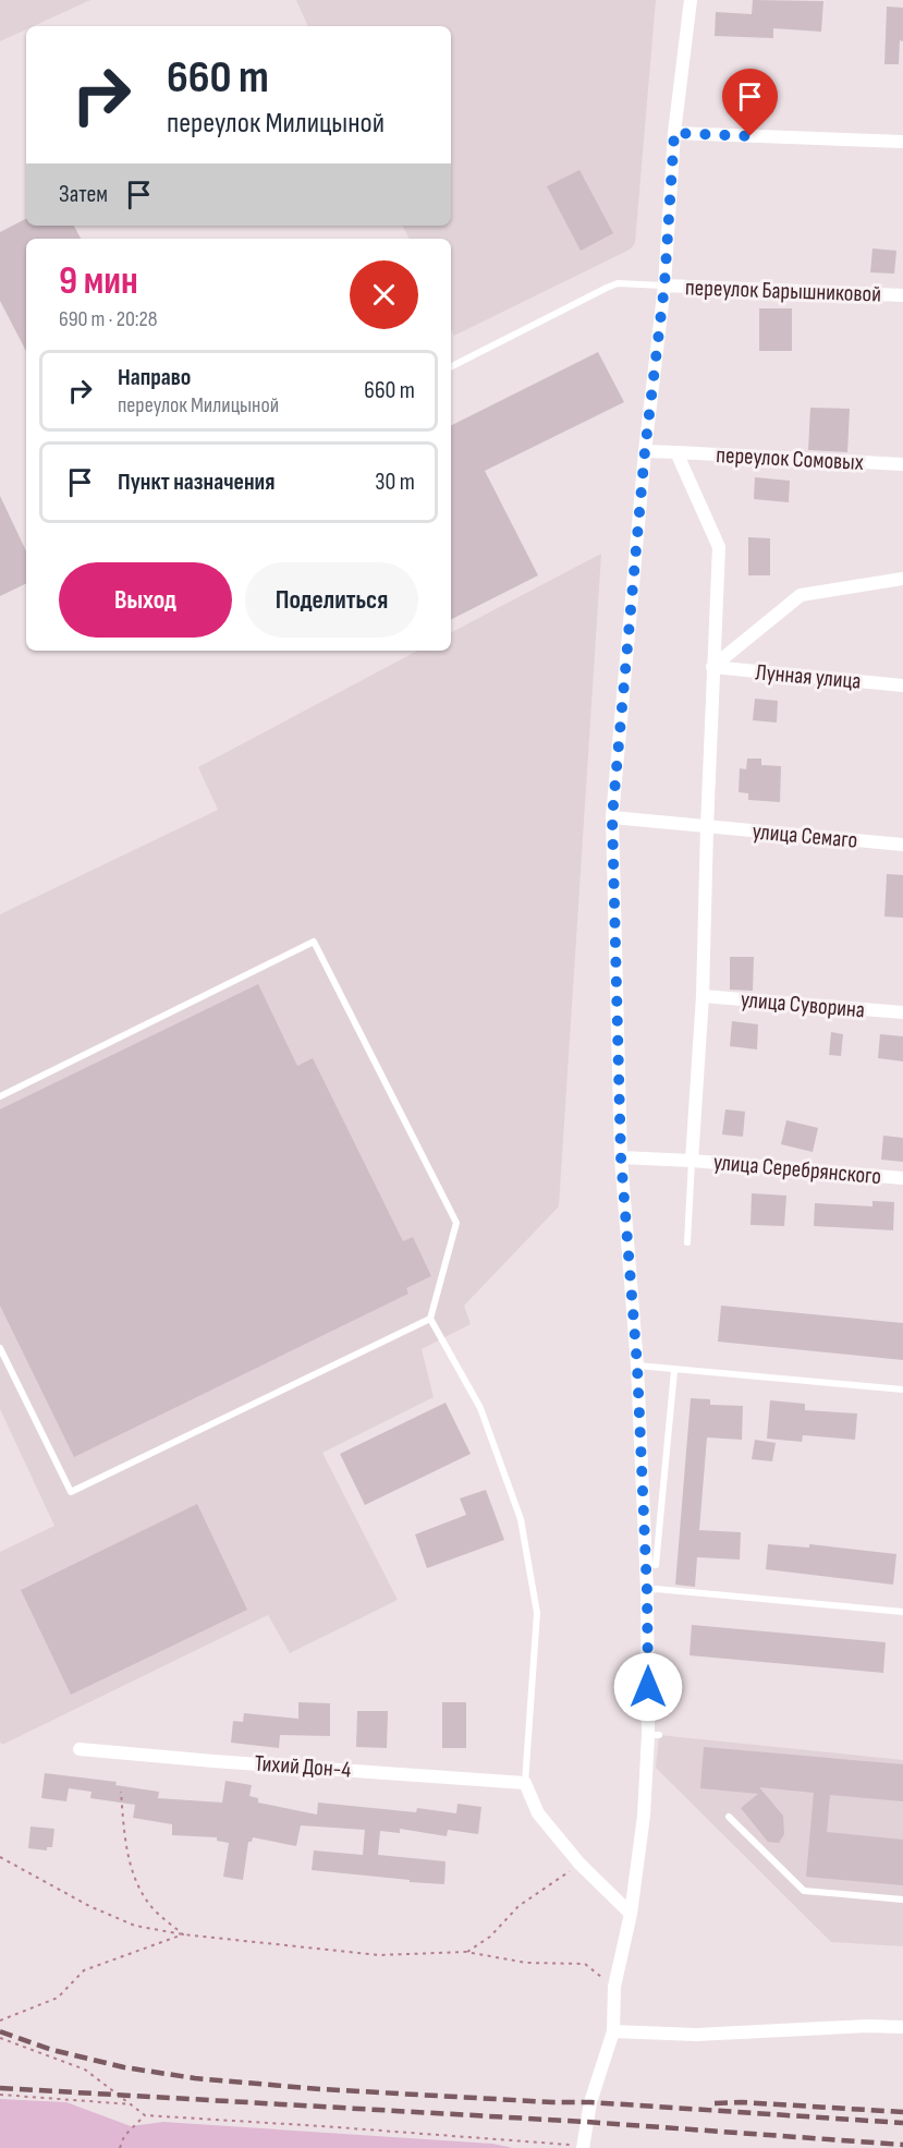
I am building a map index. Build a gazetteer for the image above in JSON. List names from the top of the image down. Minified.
{"streets":{"street":["переулок Барышниковой","переулок Сомовых","Лунная улица","улица Семаго","улица Суворина","улица Серебрянского","Тихий Дон-4"]},"page":{"turn":["660 m","переулок Милицыной"],"then":"Затем","heading":["9 мин","690 m · 20:28"],"list":[{"name":"Направо","note":"переулок Милицыной","value":"660 m"},{"name":"Пункт назначения","value":"30 m"}],"buttons":["Выход","Поделиться"]}}
